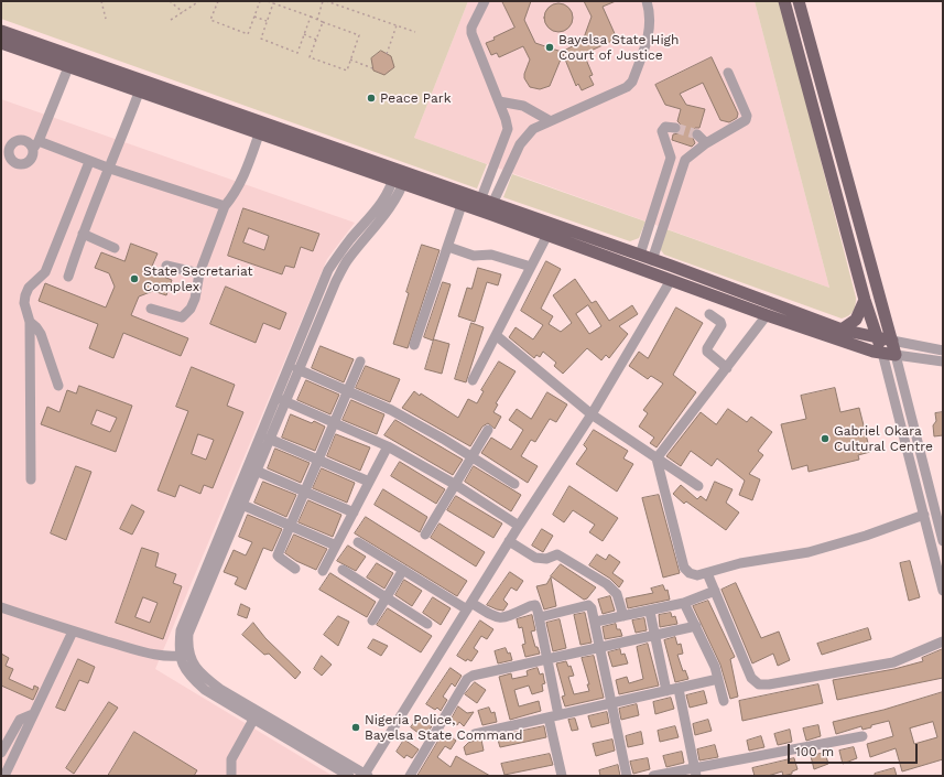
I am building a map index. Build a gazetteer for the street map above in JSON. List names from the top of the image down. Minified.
{"places":["Bayelsa State High Court of Justice","Peace Park","State Secretariat Complex","Gabriel Okara Cultural Centre","Nigeria Police, Bayelsa State Command"],"scale_bar":"100 m"}
